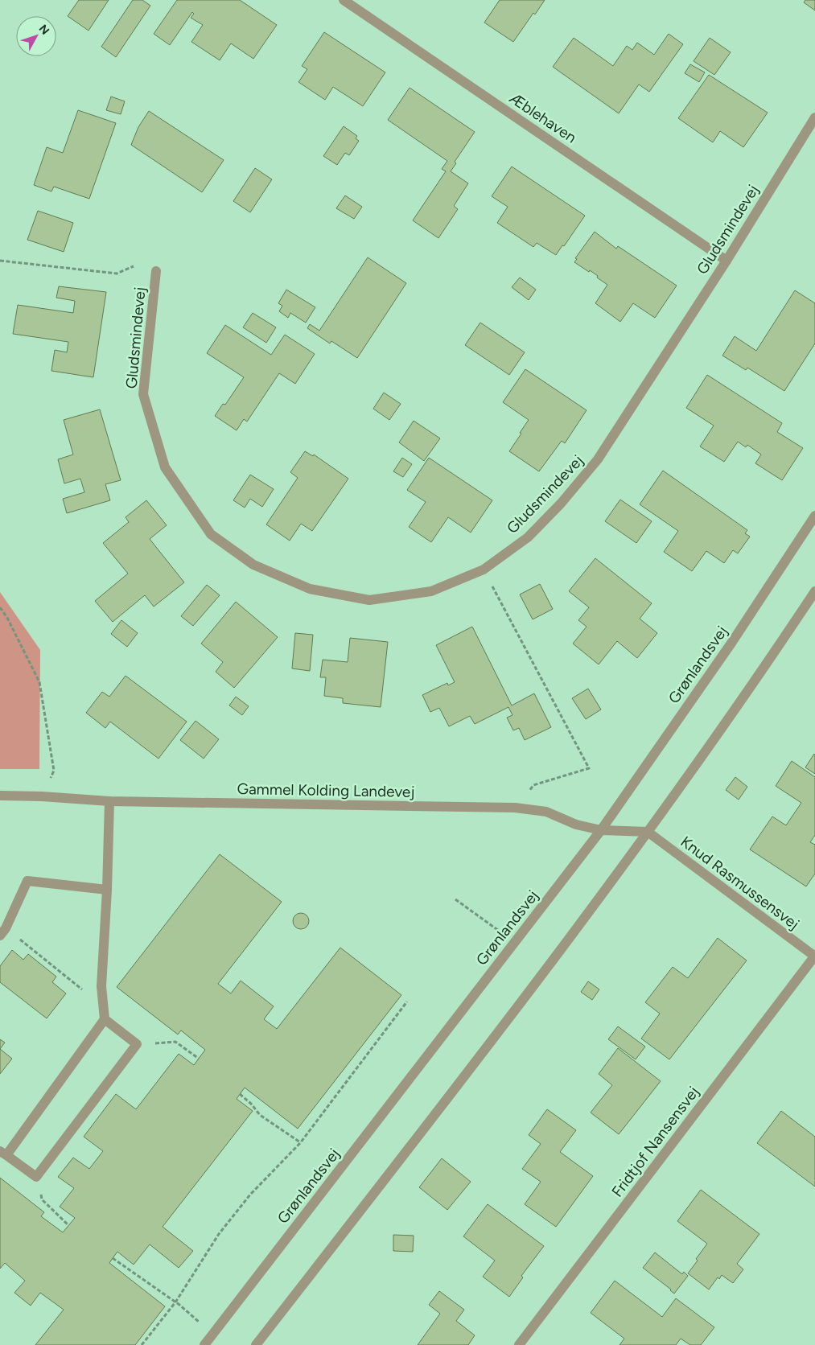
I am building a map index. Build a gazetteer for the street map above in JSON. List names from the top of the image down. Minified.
{"streets":{"street":["Æblehaven","Gludsmindevej","Grønlandsvej","Gammel Kolding Landevej","Knud Rasmussensvej","Fridtjof Nansensvej"]},"crossings":[["Æblehaven","Gludsmindevej"],["Grønlandsvej","Gammel Kolding Landevej"],["Gammel Kolding Landevej","Knud Rasmussensvej"],["Knud Rasmussensvej","Fridtjof Nansensvej"]],"north":"top right"}
